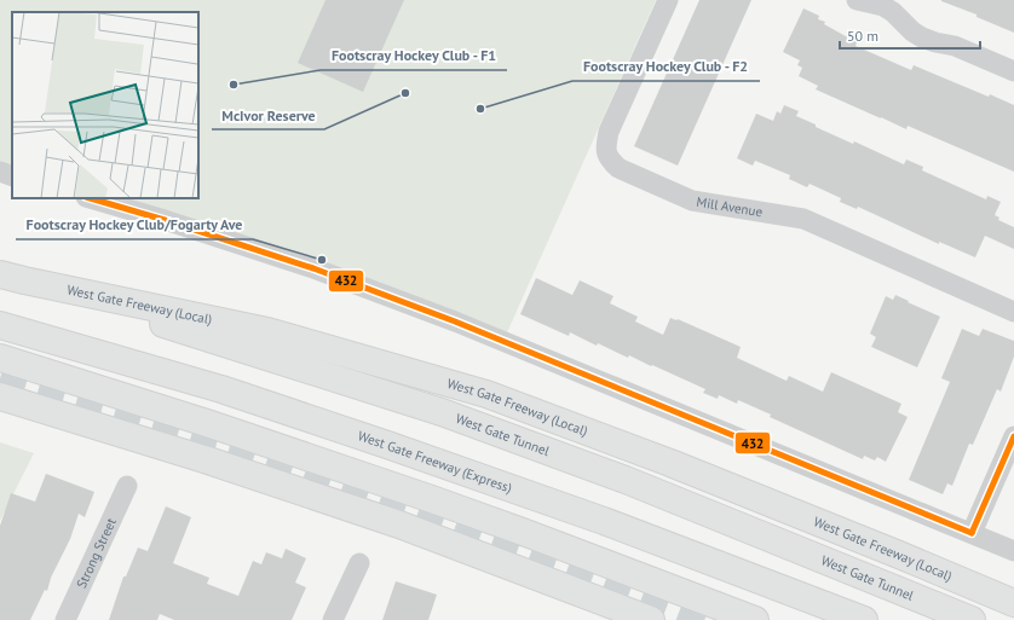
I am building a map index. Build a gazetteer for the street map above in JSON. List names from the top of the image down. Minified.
{"streets":{"highway":["West Gate Freeway (Local)","West Gate Tunnel","West Gate Freeway (Express)"],"street":["Mill Avenue","Strong Street"]},"crossings":[["West Gate Freeway (Local)","West Gate Tunnel"]],"places":["Footscray Hockey Club - F1","McIvor Reserve","Footscray Hockey Club - F2","Footscray Hockey Club/Fogarty Ave"],"lines":["transit line 432"],"scale_bar":"50 m"}
